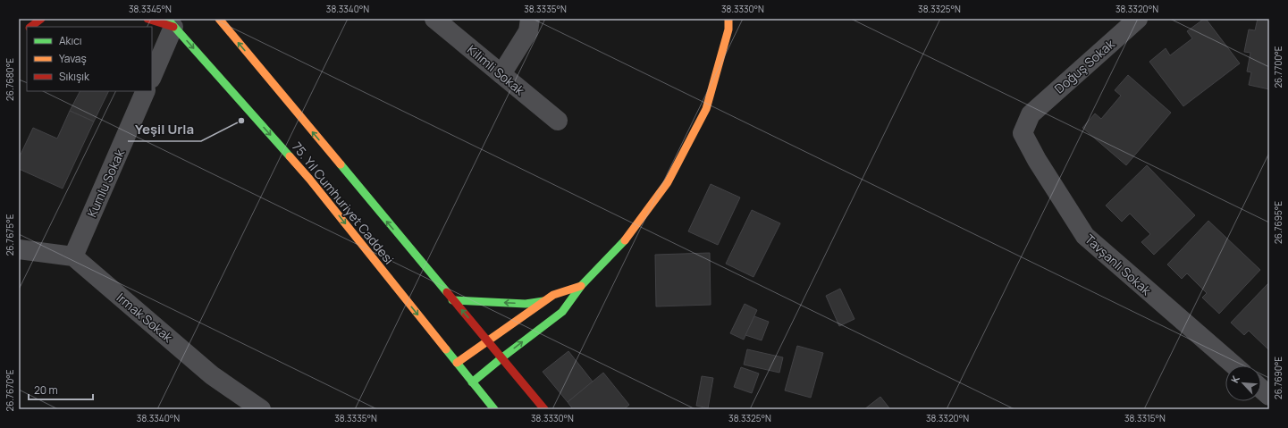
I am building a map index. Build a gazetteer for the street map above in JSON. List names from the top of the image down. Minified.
{"streets":{"main road":["75. Yıl Cumhuriyet Caddesi"],"street":["Doğuş Sokak","Kilimli Sokak","Kumlu Sokak","Tavşanlı Sokak","Irmak Sokak"]},"crossings":[["Doğuş Sokak","Tavşanlı Sokak"],["Kumlu Sokak","Irmak Sokak"]],"places":["Yeşil Urla"],"legend":["Akıcı","Yavaş","Sıkışık"],"scale_bar":"20 m","north":"top left","coordinates":["38.3345°N","38.3340°N","38.3335°N","38.3330°N","38.3325°N","38.3320°N","26.7700°E","26.7680°E","26.7695°E","26.7675°E","26.7690°E","26.7670°E","38.3315°N"]}
